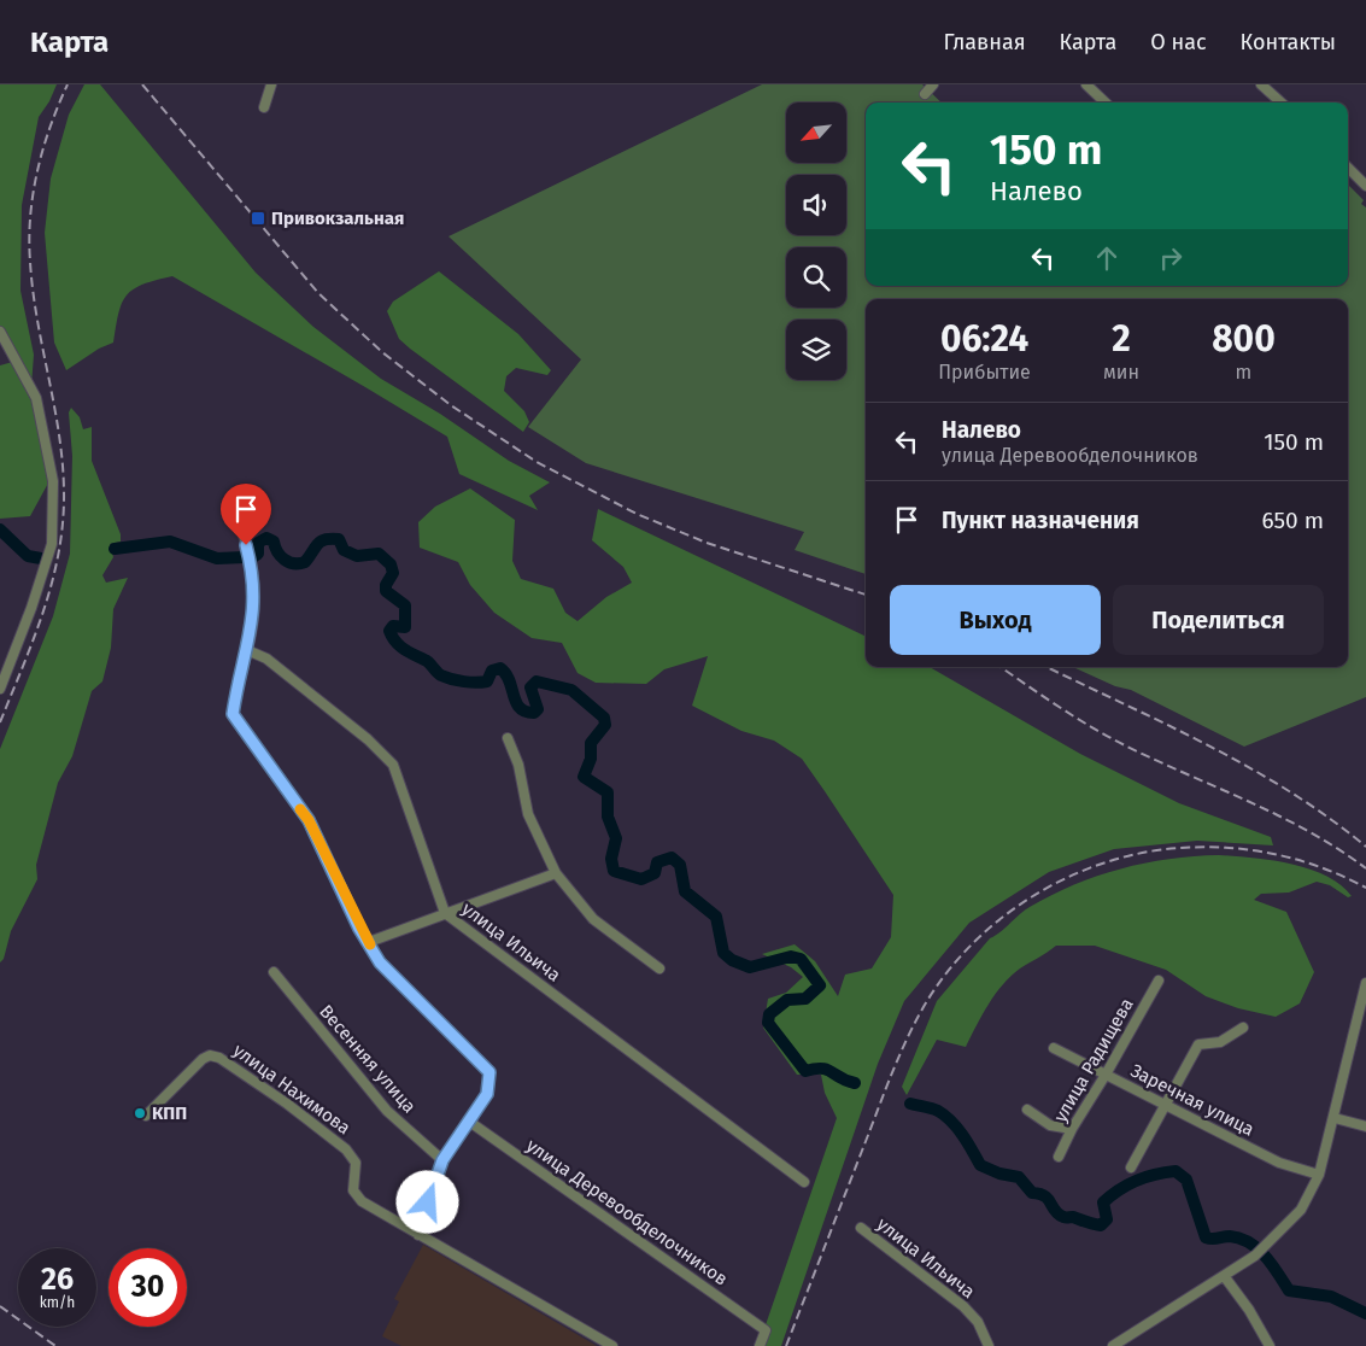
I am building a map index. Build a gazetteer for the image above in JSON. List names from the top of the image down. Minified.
{"streets":{"street":["улица Ильича","Весенняя улица","улица Радищева","улица Нахимова","Заречная улица","улица Деревообделочников"]},"crossings":[["улица Радищева","Заречная улица"]],"places":{"transit":["Привокзальная"],"other":["КПП"]},"north":"bottom left","page":{"header":"Карта","nav":["Главная","Карта","О нас","Контакты"],"turn":["150 m","Налево"],"eta":["06:24","Прибытие","2","мин","800","m"],"list":[{"name":"Налево","note":"улица Деревообделочников","value":"150 m"},{"name":"Пункт назначения","value":"650 m"}],"buttons":["Выход","Поделиться"],"speed":"26 km/h","limit":"30"}}
